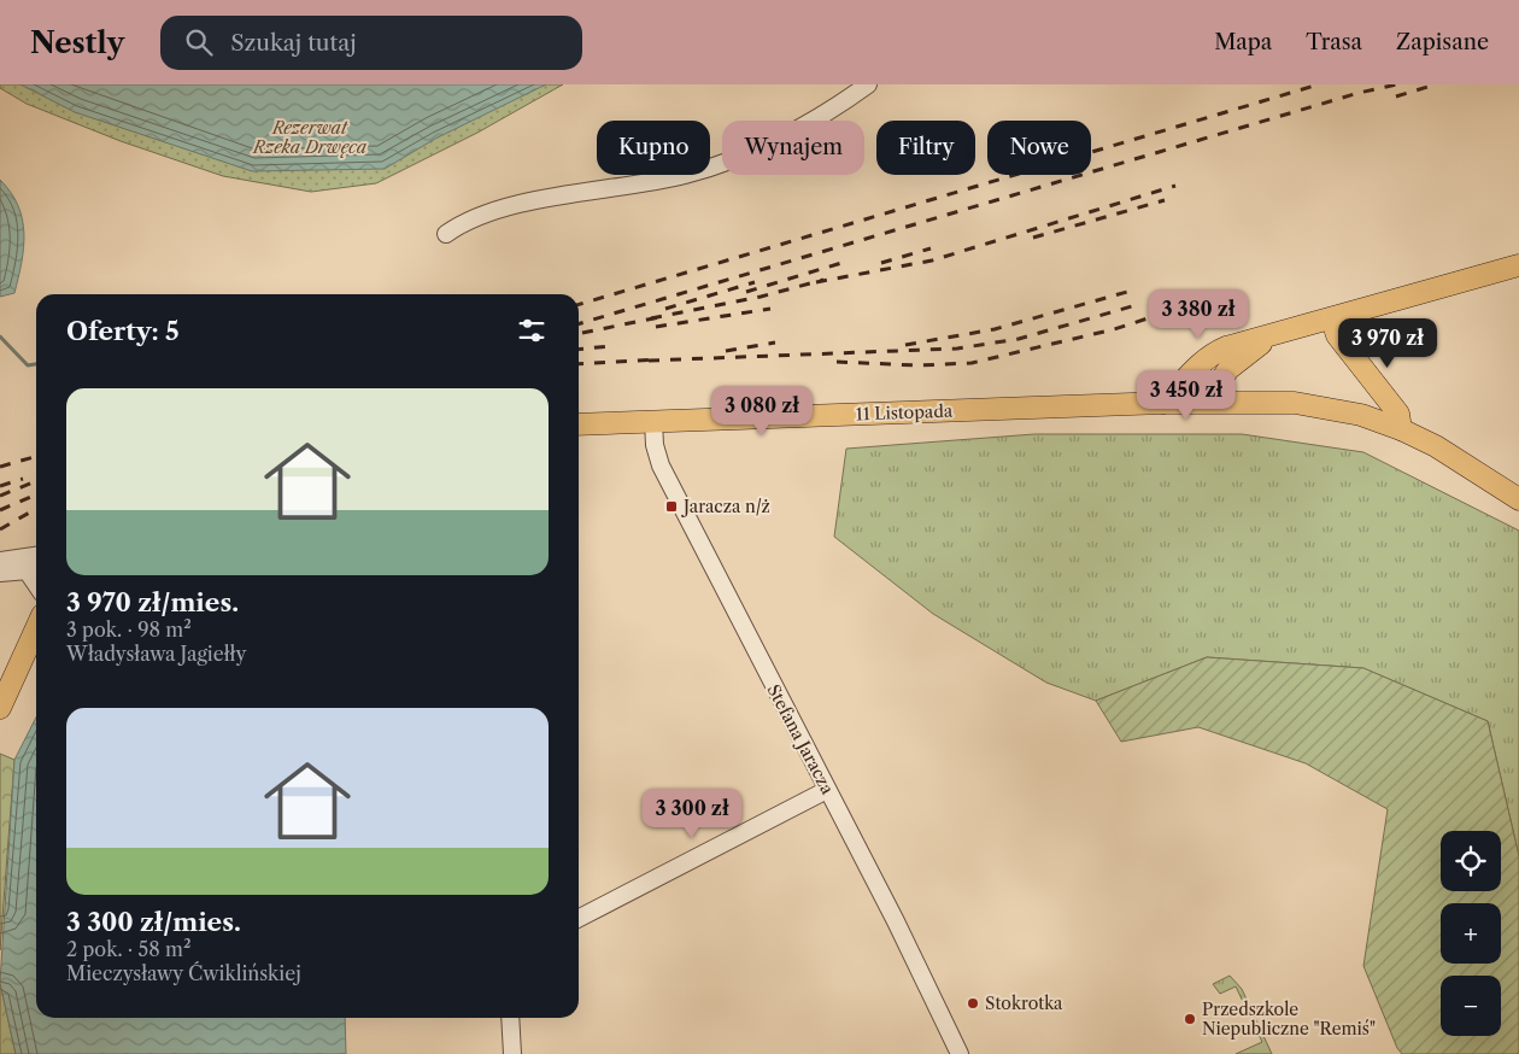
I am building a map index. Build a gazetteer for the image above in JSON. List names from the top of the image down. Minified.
{"streets":{"main road":["11 Listopada"],"street":["Stefana Jaracza"]},"crossings":[["11 Listopada","Stefana Jaracza"]],"parks":["Rezerwat Rzeka Drwęca"],"places":{"transit":["Jaracza n/ż"],"other":["Stokrotka","Przedszkole Niepubliczne \"Remiś\""]},"page":{"header":"Nestly","search":"Szukaj tutaj","nav":["Mapa","Trasa","Zapisane"],"chip":["Kupno","Wynajem","Filtry","Nowe"],"price":["3 380 zł","3 970 zł","3 450 zł","3 080 zł","3 300 zł"],"heading":"Oferty: 5","list":[{"name":"3 970 zł/mies.","note":"3 pok. · 98 m² · Władysława Jagiełły"},{"name":"3 300 zł/mies.","note":"2 pok. · 58 m² · Mieczysławy Ćwiklińskiej"}],"map_buttons":["+","−"]}}
